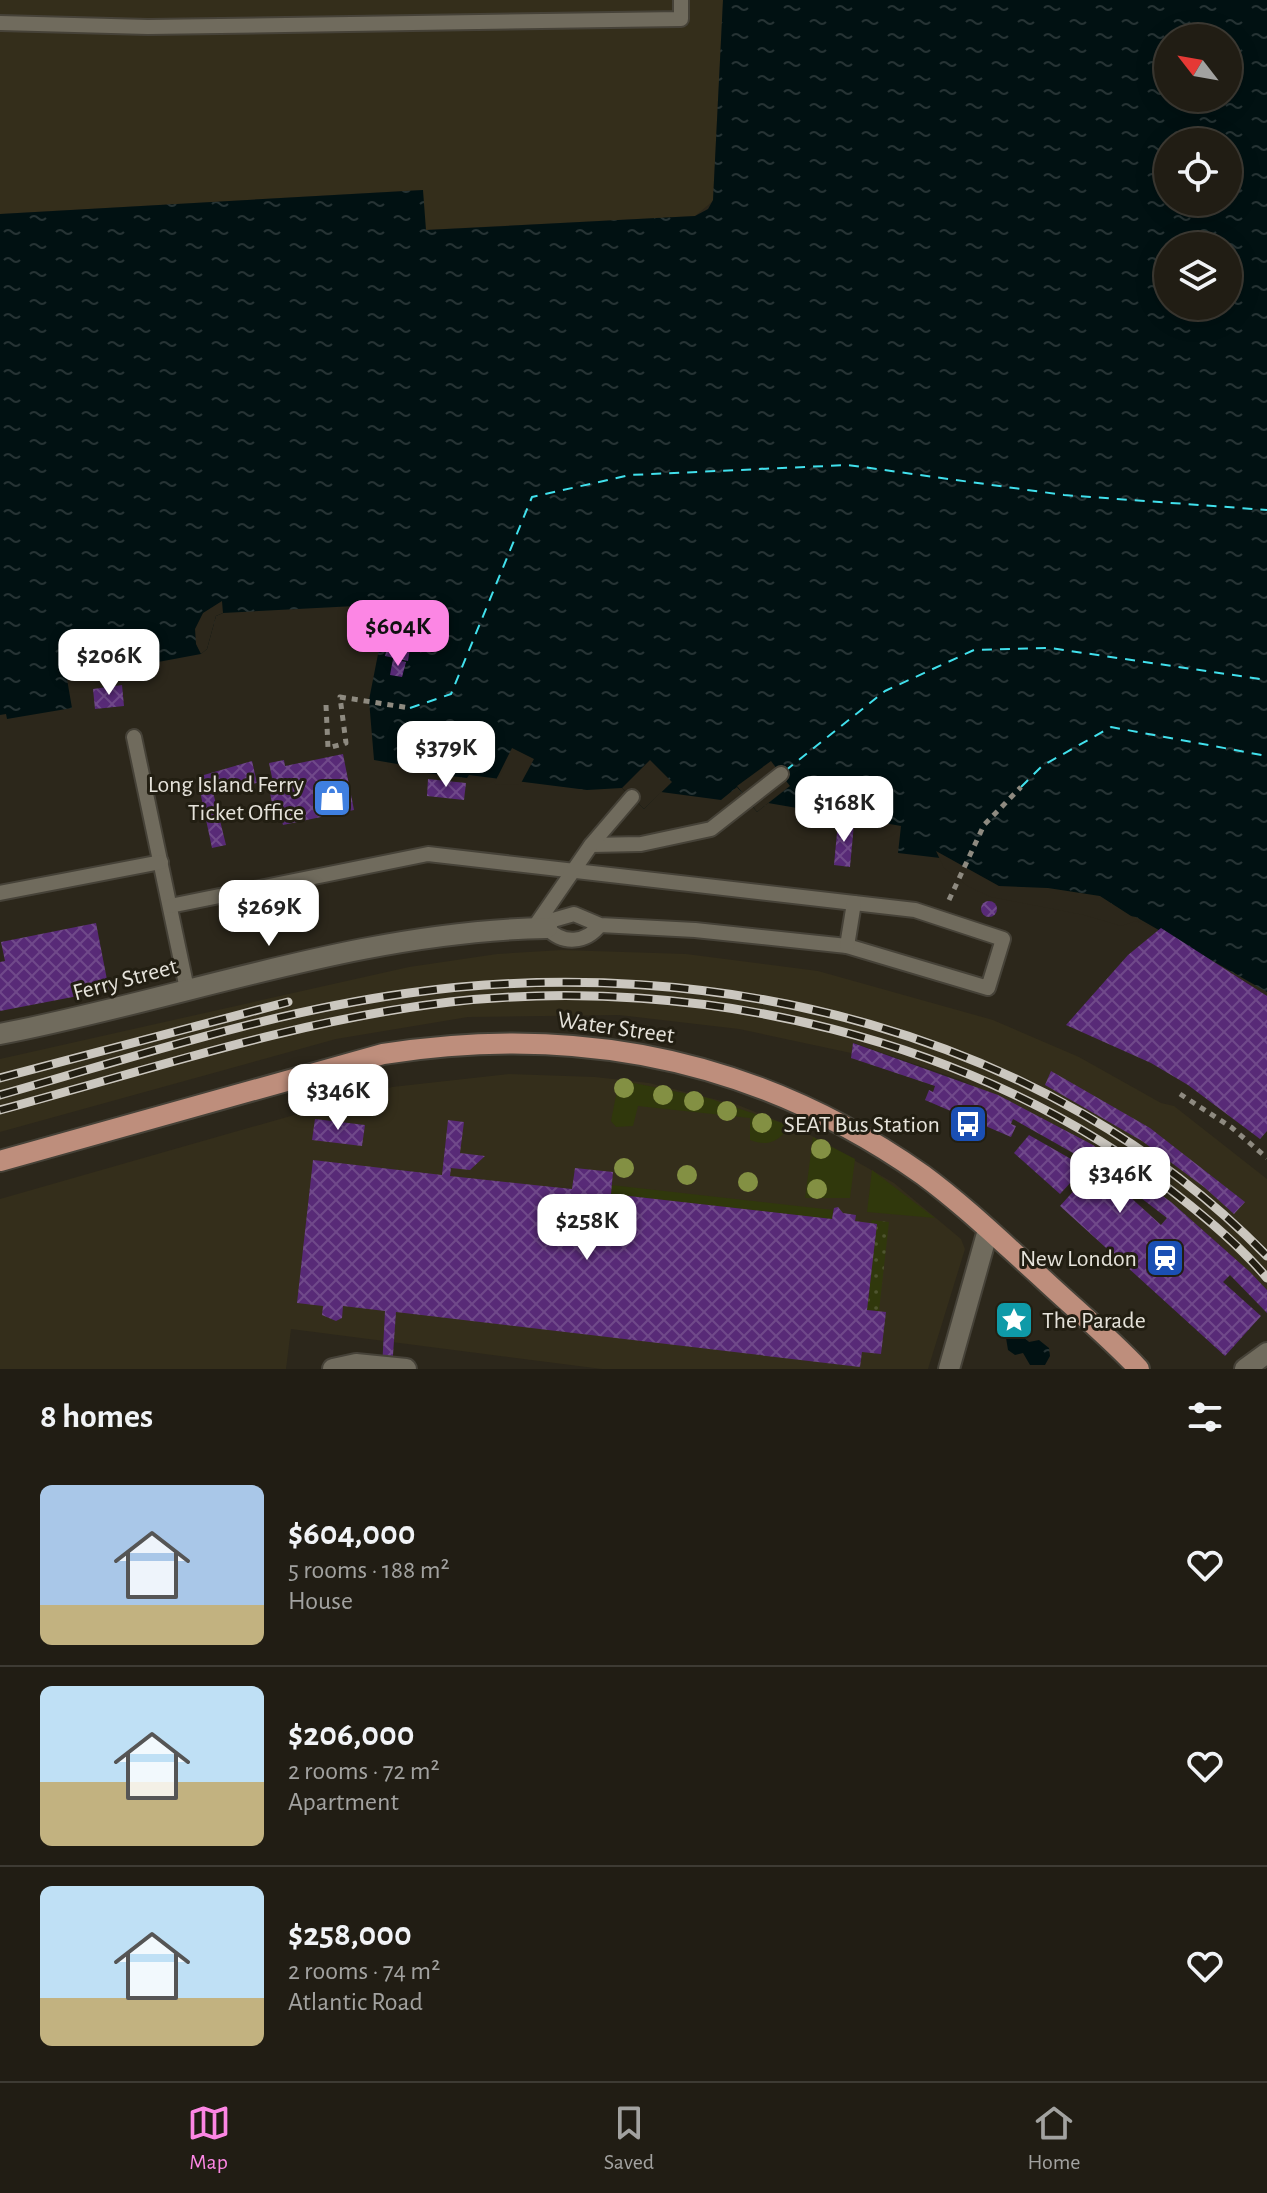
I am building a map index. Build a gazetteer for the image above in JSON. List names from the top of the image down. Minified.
{"streets":{"main road":["Water Street"],"street":["Ferry Street"]},"places":{"shop":["Long Island Ferry Ticket Office"],"bus stop":["SEAT Bus Station"],"station":["New London"],"place":["The Parade"]},"north":"top left","page":{"price":["$604K","$206K","$379K","$168K","$269K","$346K","$346K","$258K"],"heading":"8 homes","list":[{"name":"$604,000","note":"5 rooms · 188 m² · House"},{"name":"$206,000","note":"2 rooms · 72 m² · Apartment"},{"name":"$258,000","note":"2 rooms · 74 m² · Atlantic Road"}],"tabs":["Map","Saved","Home"]}}
